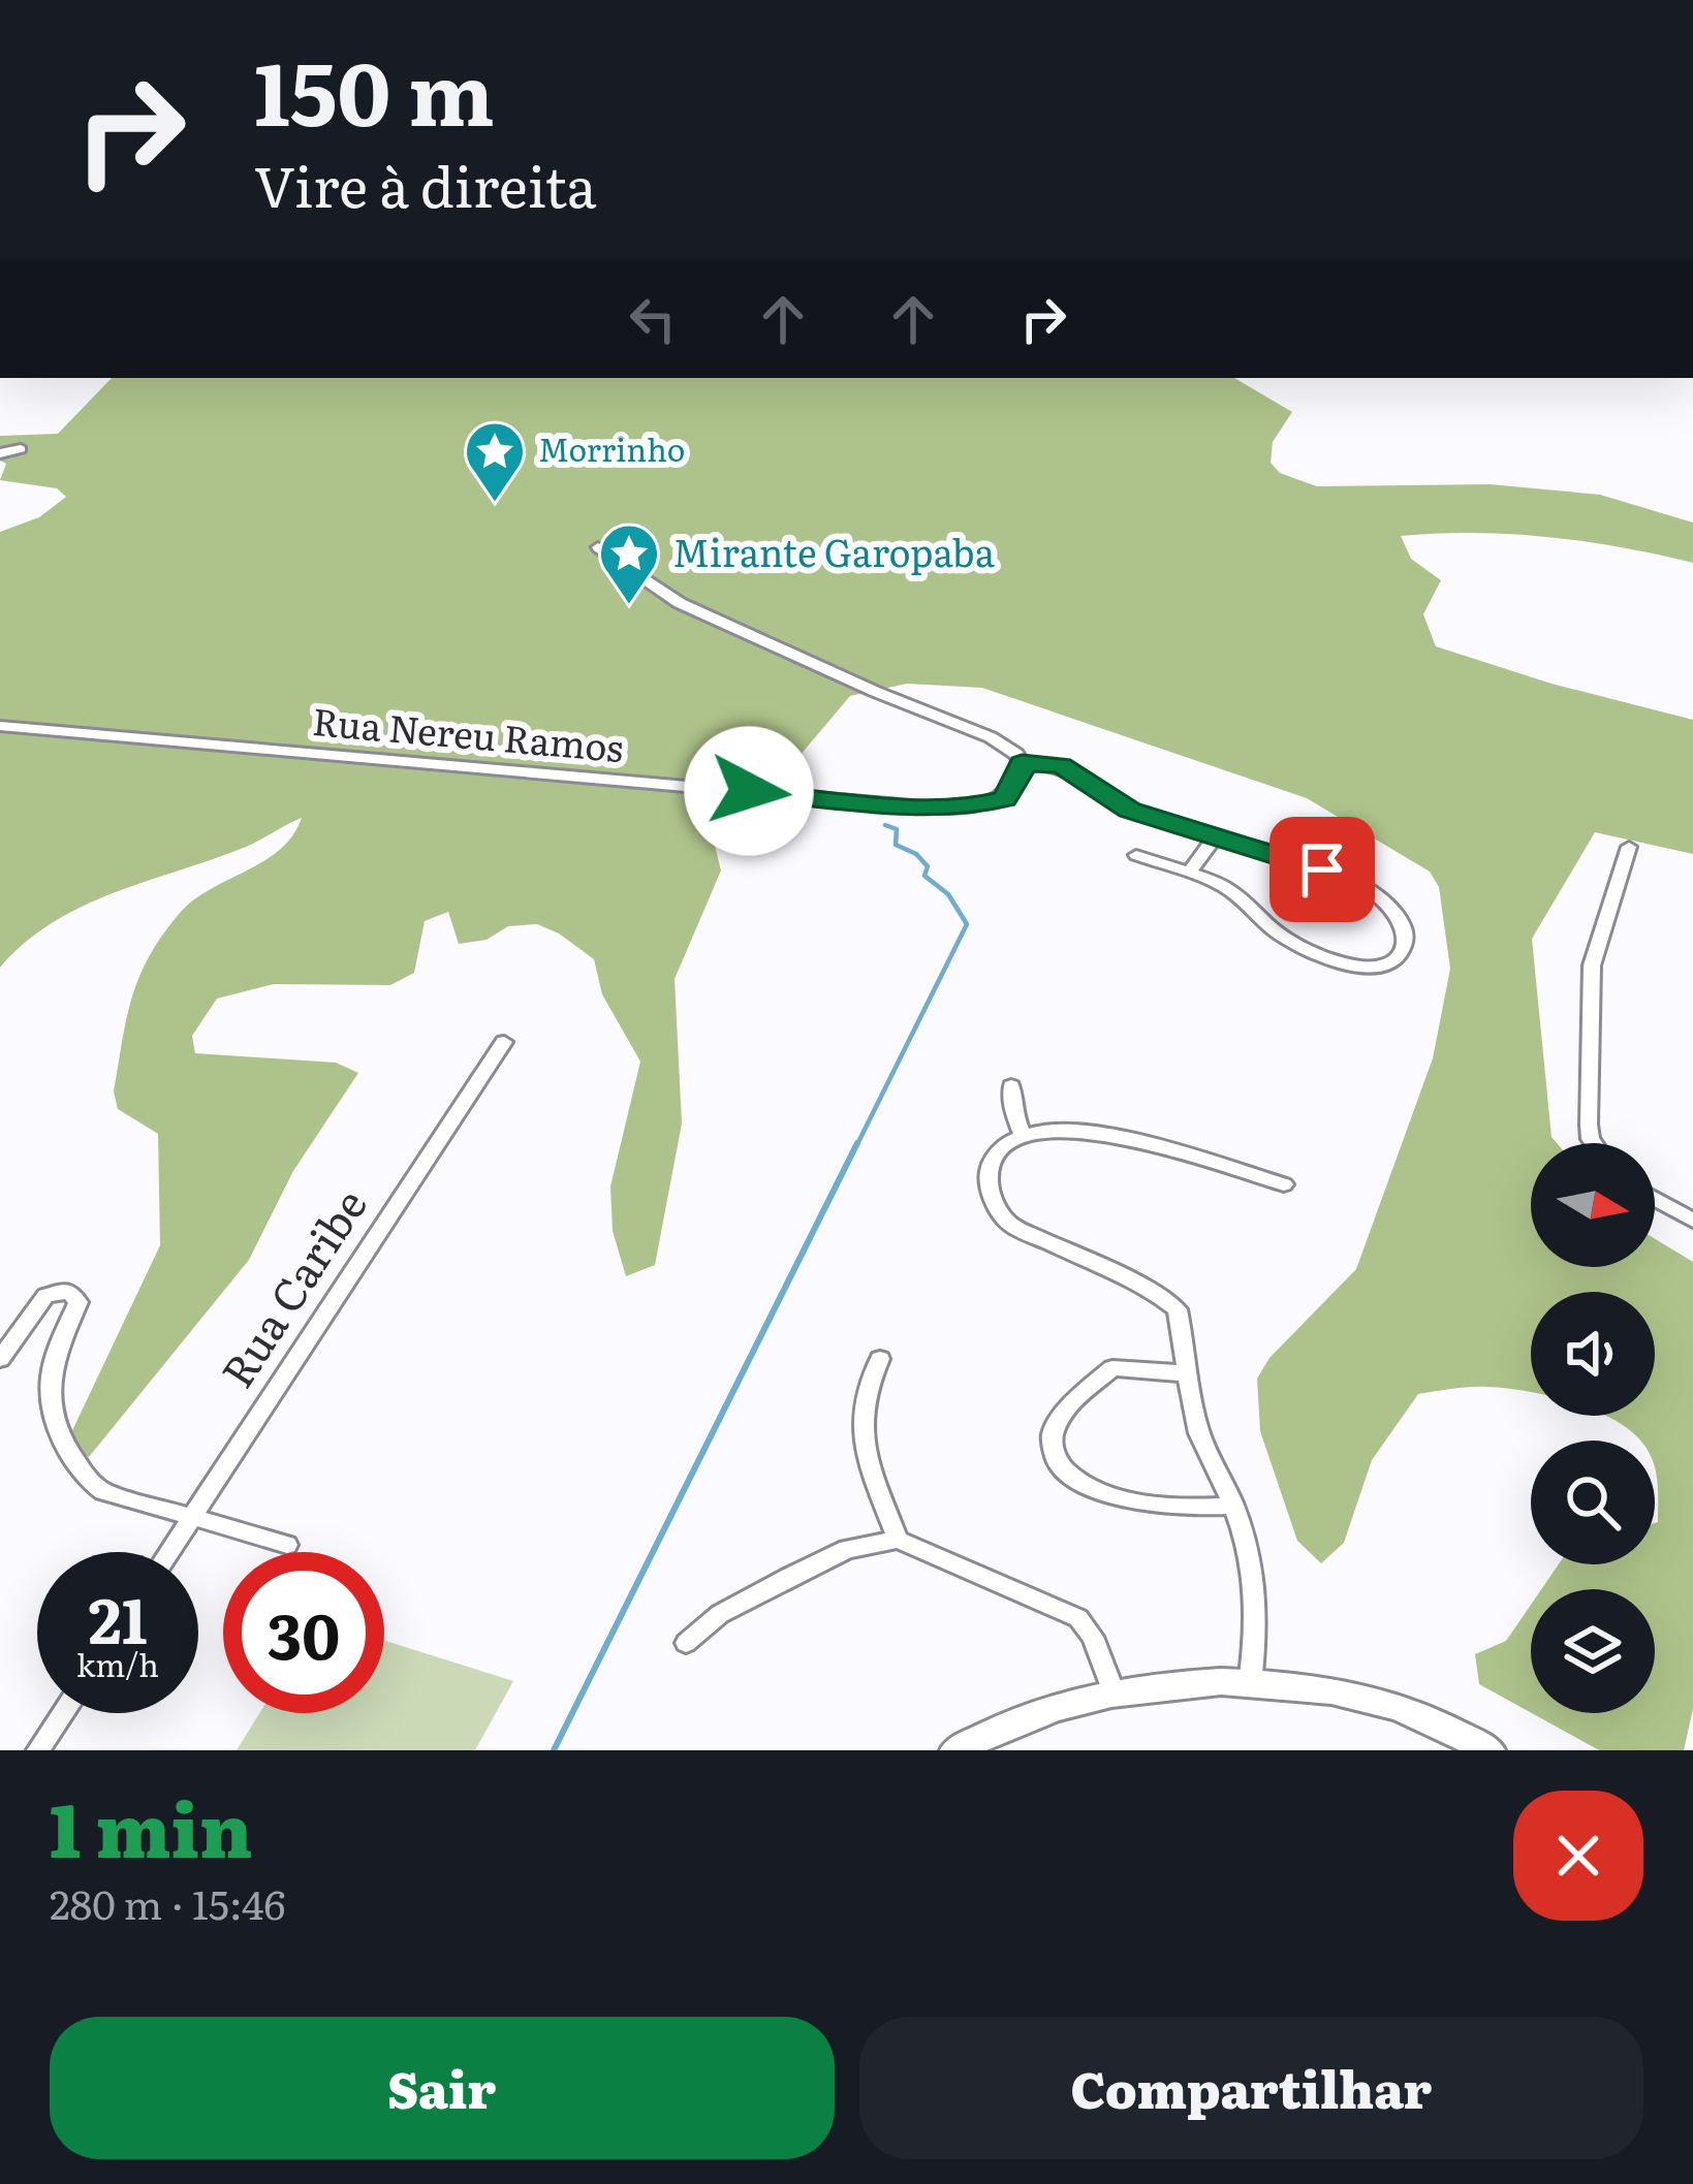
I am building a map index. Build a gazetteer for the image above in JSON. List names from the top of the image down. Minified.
{"streets":{"street":["Rua Nereu Ramos","Rua Caribe"]},"places":{"place":["Morrinho","Mirante Garopaba"]},"north":"right","page":{"turn":["150 m","Vire à direita"],"speed":"21 km/h","limit":"30","heading":["1 min","280 m · 15:46"],"buttons":["Sair","Compartilhar"]}}
